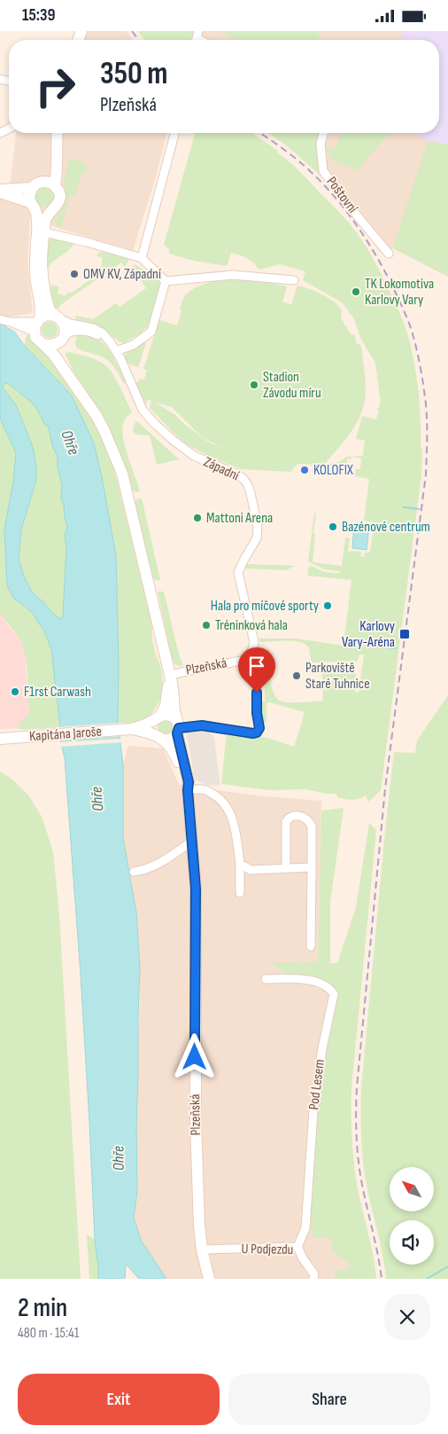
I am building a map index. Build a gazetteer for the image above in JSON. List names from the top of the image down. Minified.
{"streets":{"street":["Poštovní","Západní","Plzeňská","Kapitána Jaroše","Pod Lesem","U Podjezdu"]},"crossings":[["Západní","Plzeňská"],["Plzeňská","Kapitána Jaroše"],["Plzeňská","U Podjezdu"],["Pod Lesem","U Podjezdu"]],"water":["Ohře"],"places":{"other":["OMV KV, Západní","TK Lokomotiva Karlovy Vary","Stadion Závodu míru","KOLOFIX","Mattoni Arena","Bazénové centrum","Hala pro míčové sporty","Tréninková hala","Parkoviště Staré Tuhnice","F1rst Carwash"],"transit":["Karlovy Vary-Aréna"]},"north":"top left","page":{"status":"15:39","turn":["350 m","Plzeňská"],"heading":["2 min","480 m · 15:41"],"buttons":["Exit","Share"]}}
